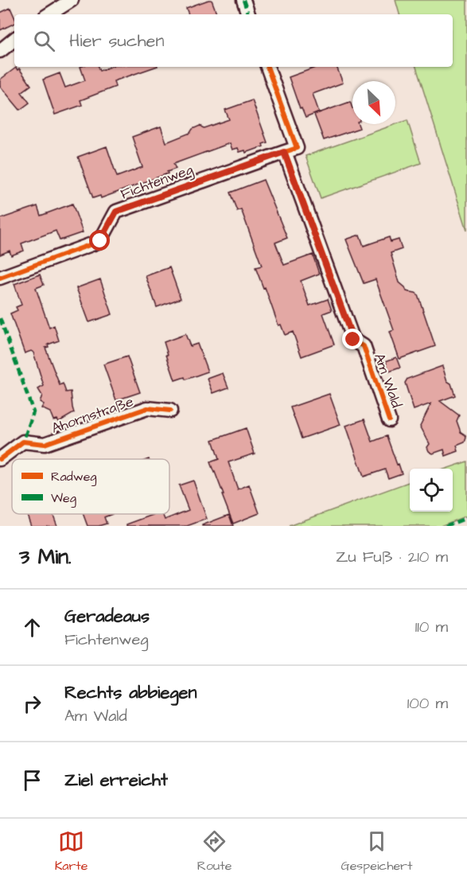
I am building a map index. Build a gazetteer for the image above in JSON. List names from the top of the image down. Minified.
{"streets":{"street":["Fichtenweg","Am Wald","Ahornstraße"]},"crossings":[["Fichtenweg","Am Wald"]],"legend":["Radweg","Weg"],"north":"bottom right","page":{"search":"Hier suchen","heading":["3 Min.","Zu Fuß · 210 m"],"list":[["Geradeaus","Fichtenweg","110 m"],["Rechts abbiegen","Am Wald","100 m"],"Ziel erreicht"],"nav":["Karte","Route","Gespeichert"]}}
